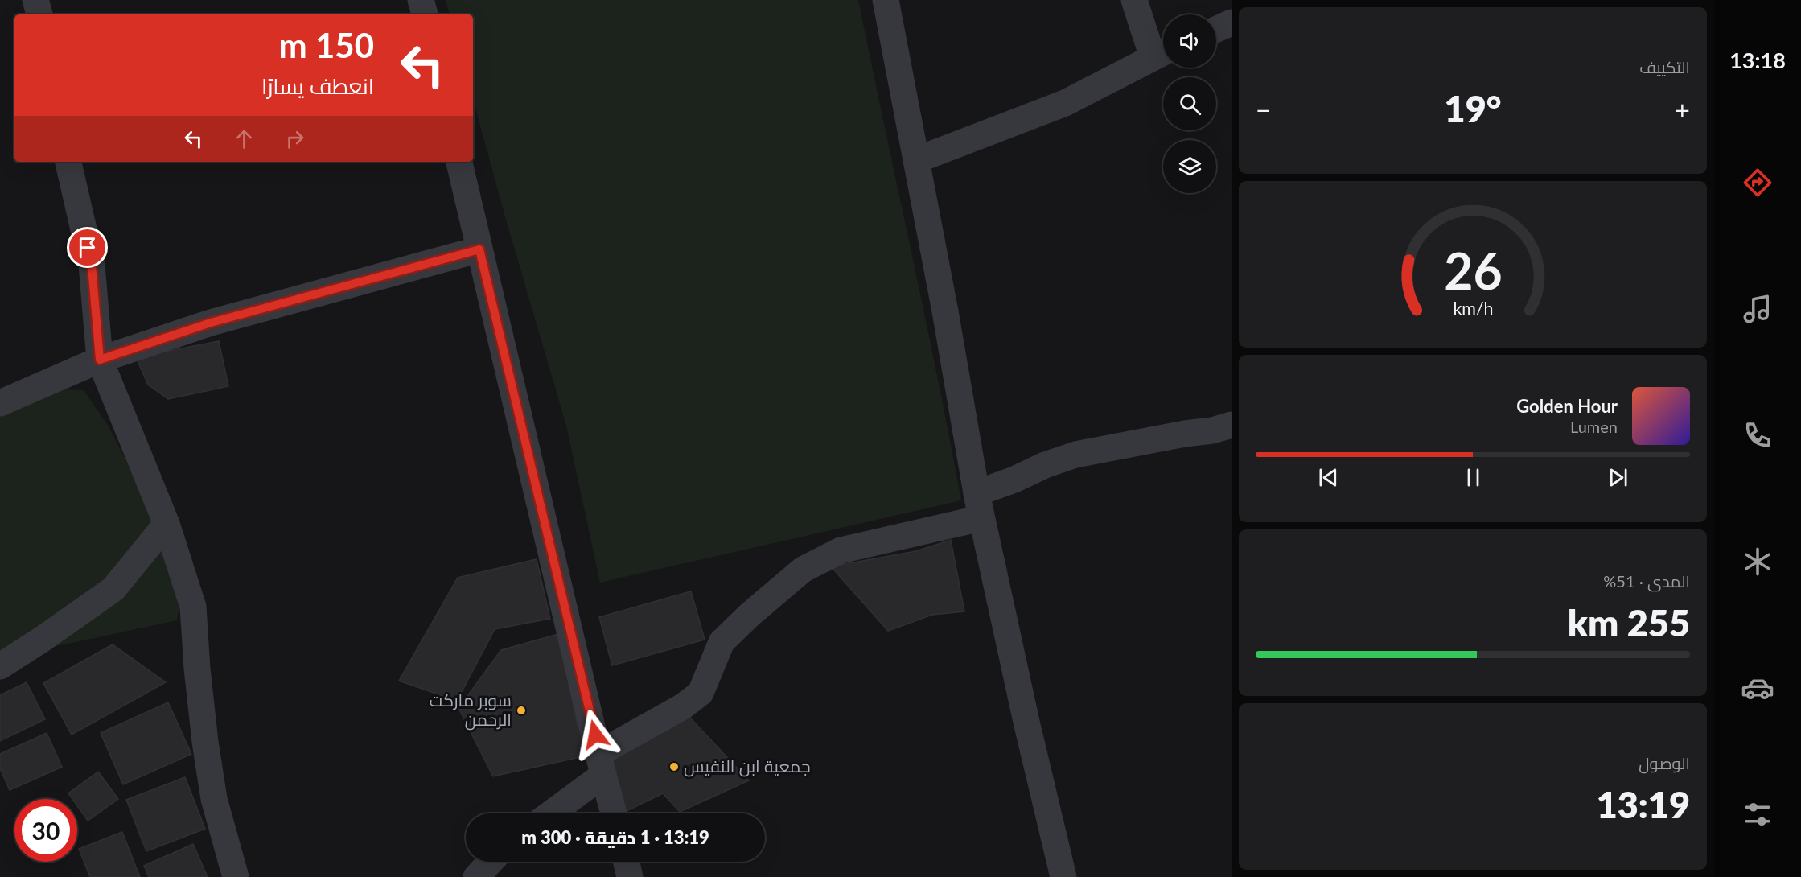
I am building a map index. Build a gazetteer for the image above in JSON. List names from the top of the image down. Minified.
{"places":["سوبر ماركت الرحمن","جمعية ابن النفيس"],"page":{"tabs":"13:18","tile":["التكييف",["المدى · 51%","255 km"],["الوصول","13:19"]],"turn":["150 m","انعطف يسارًا"],"heat":["−","19°","+"],"song":["Golden Hour","Lumen"],"limit":"30","trip":"13:19 · 1 دقيقة · 300 m","gauge":["26","km/h"]}}
